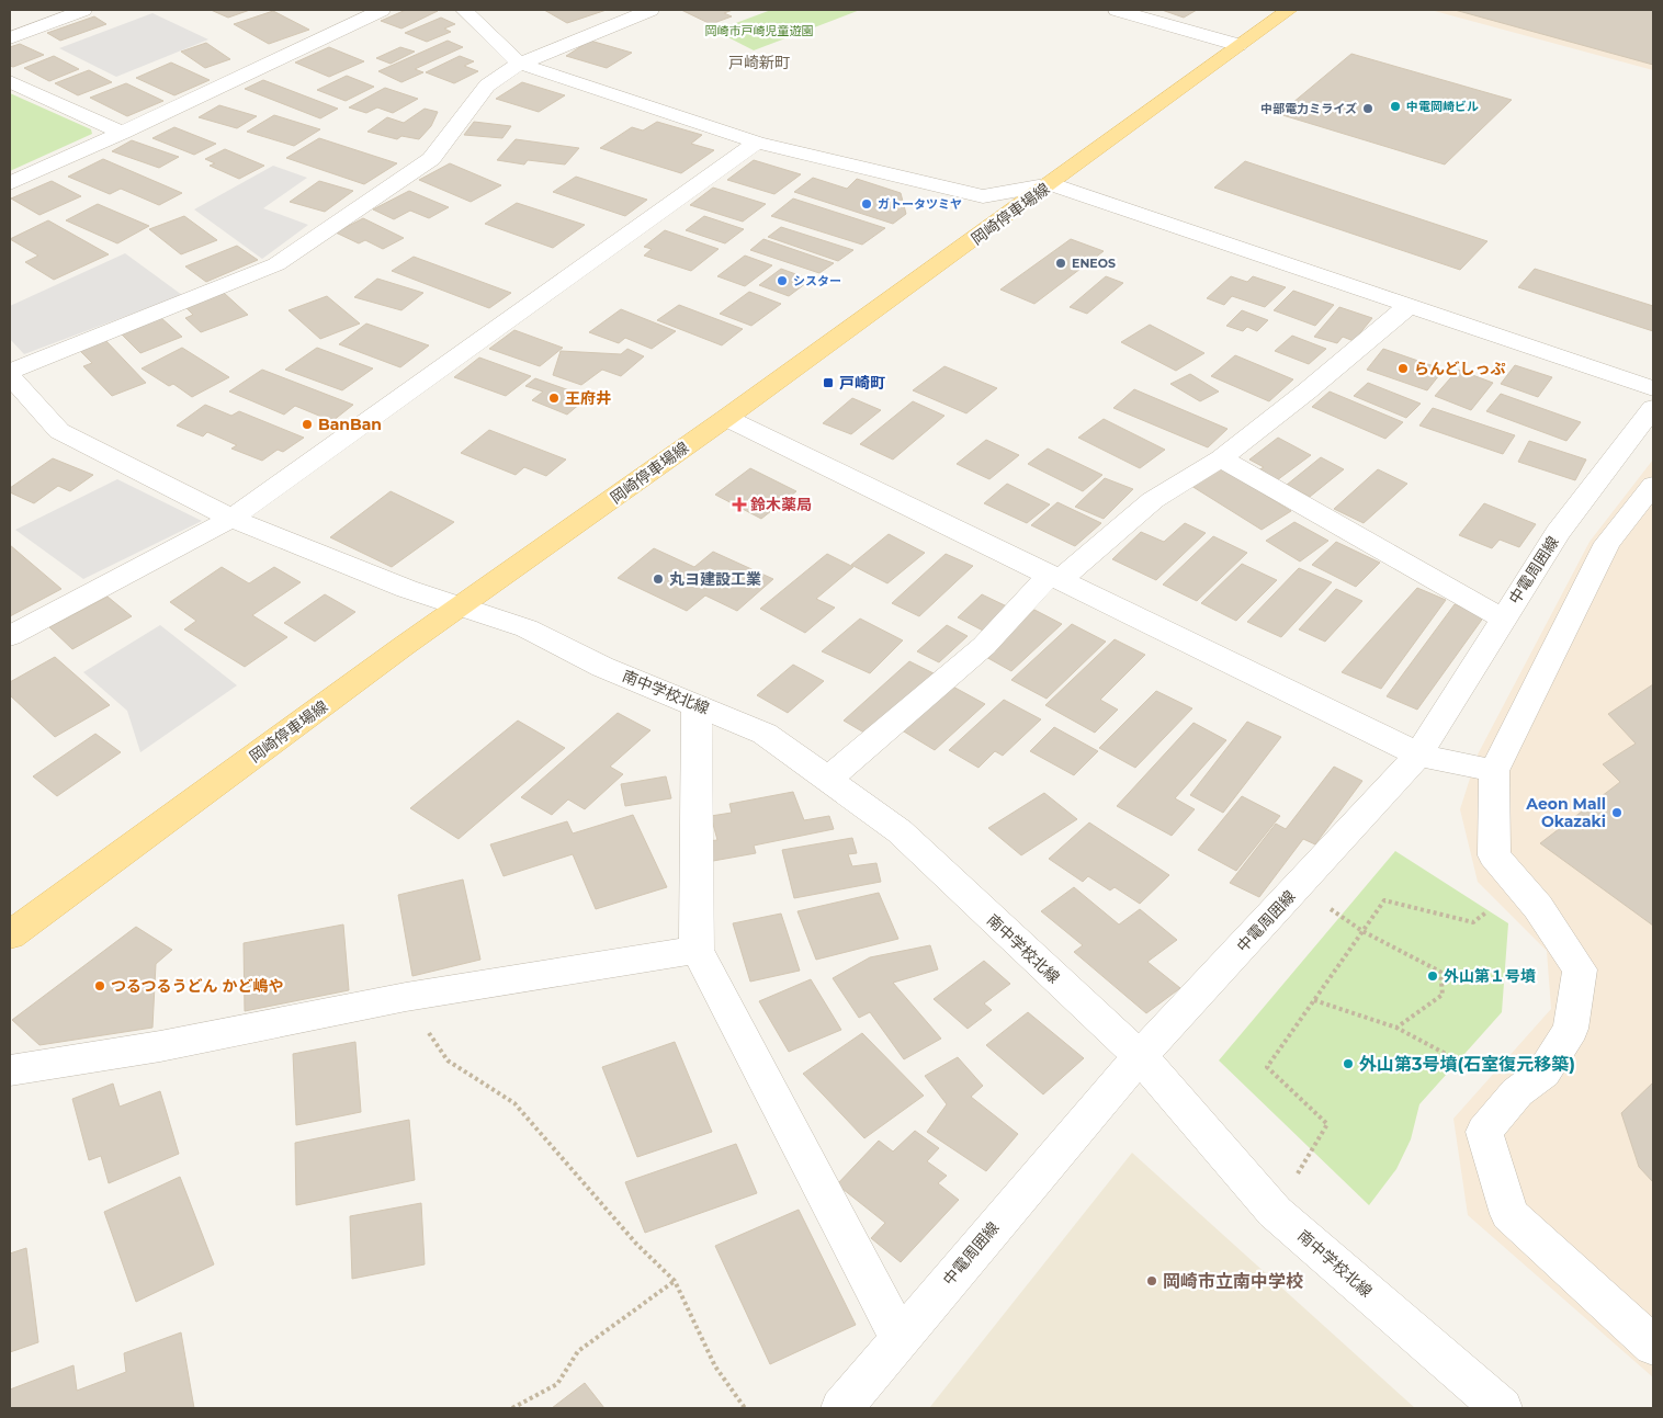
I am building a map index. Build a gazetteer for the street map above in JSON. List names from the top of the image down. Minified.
{"streets":{"main road":["岡崎停車場線"],"street":["中電周囲線","南中学校北線"]},"crossings":[["岡崎停車場線","南中学校北線"],["中電周囲線","南中学校北線"]],"districts":["戸崎新町"],"parks":["岡崎市戸崎児童遊園"],"places":{"other":["中電岡崎ビル","中部電力ミライズ","ガトータツミヤ","ENEOS","シスター","らんどしっぷ","王府井","BanBan","丸ヨ建設工業","Aeon Mall Okazaki","外山第１号墳","つるつるうどん かど嶋や","外山第3号墳(石室復元移築)","岡崎市立南中学校"],"transit":["戸崎町"],"health":["鈴木薬局"]}}
